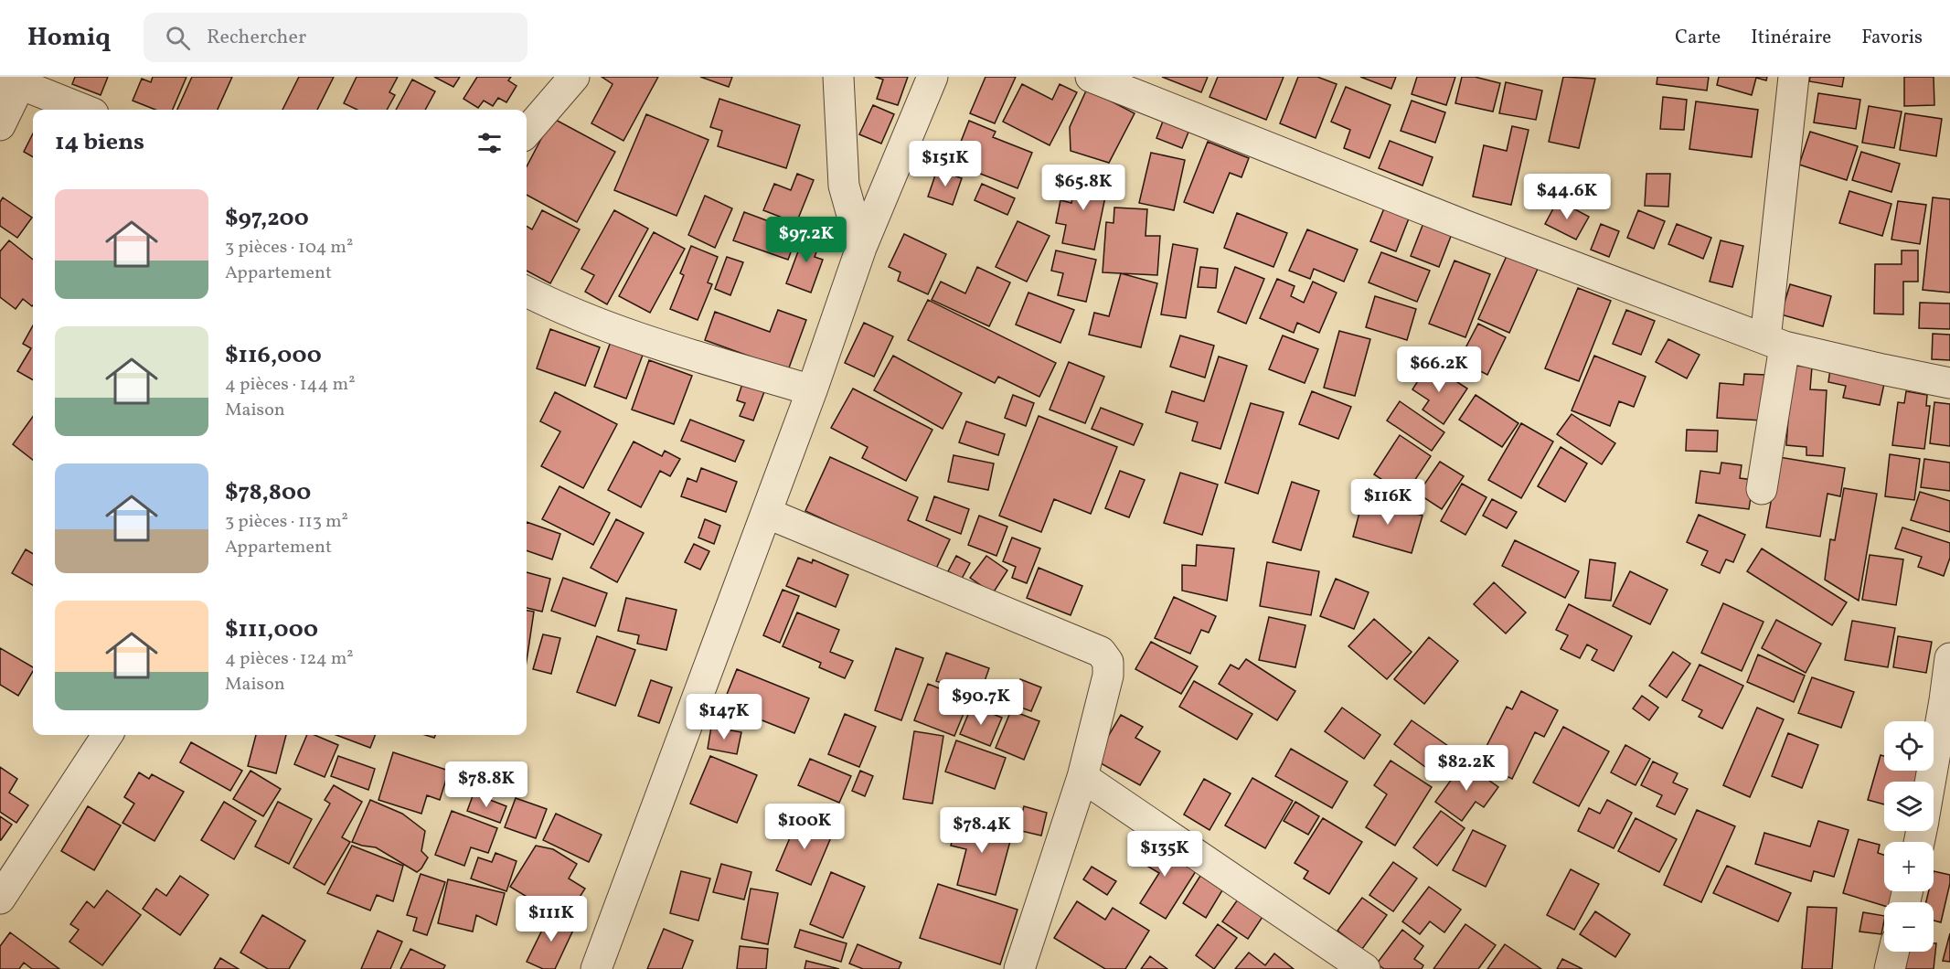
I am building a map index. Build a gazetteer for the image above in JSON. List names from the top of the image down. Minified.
{"page":{"header":"Homiq","search":"Rechercher","nav":["Carte","Itinéraire","Favoris"],"heading":"14 biens","price":["$151K","$65.8K","$44.6K","$97.2K","$66.2K","$116K","$90.7K","$147K","$82.2K","$78.8K","$100K","$78.4K","$135K","$111K"],"list":[{"name":"$97,200","note":"3 pièces · 104 m² · Appartement"},{"name":"$116,000","note":"4 pièces · 144 m² · Maison"},{"name":"$78,800","note":"3 pièces · 113 m² · Appartement"},{"name":"$111,000","note":"4 pièces · 124 m² · Maison"}],"map_buttons":["+","−"]}}
